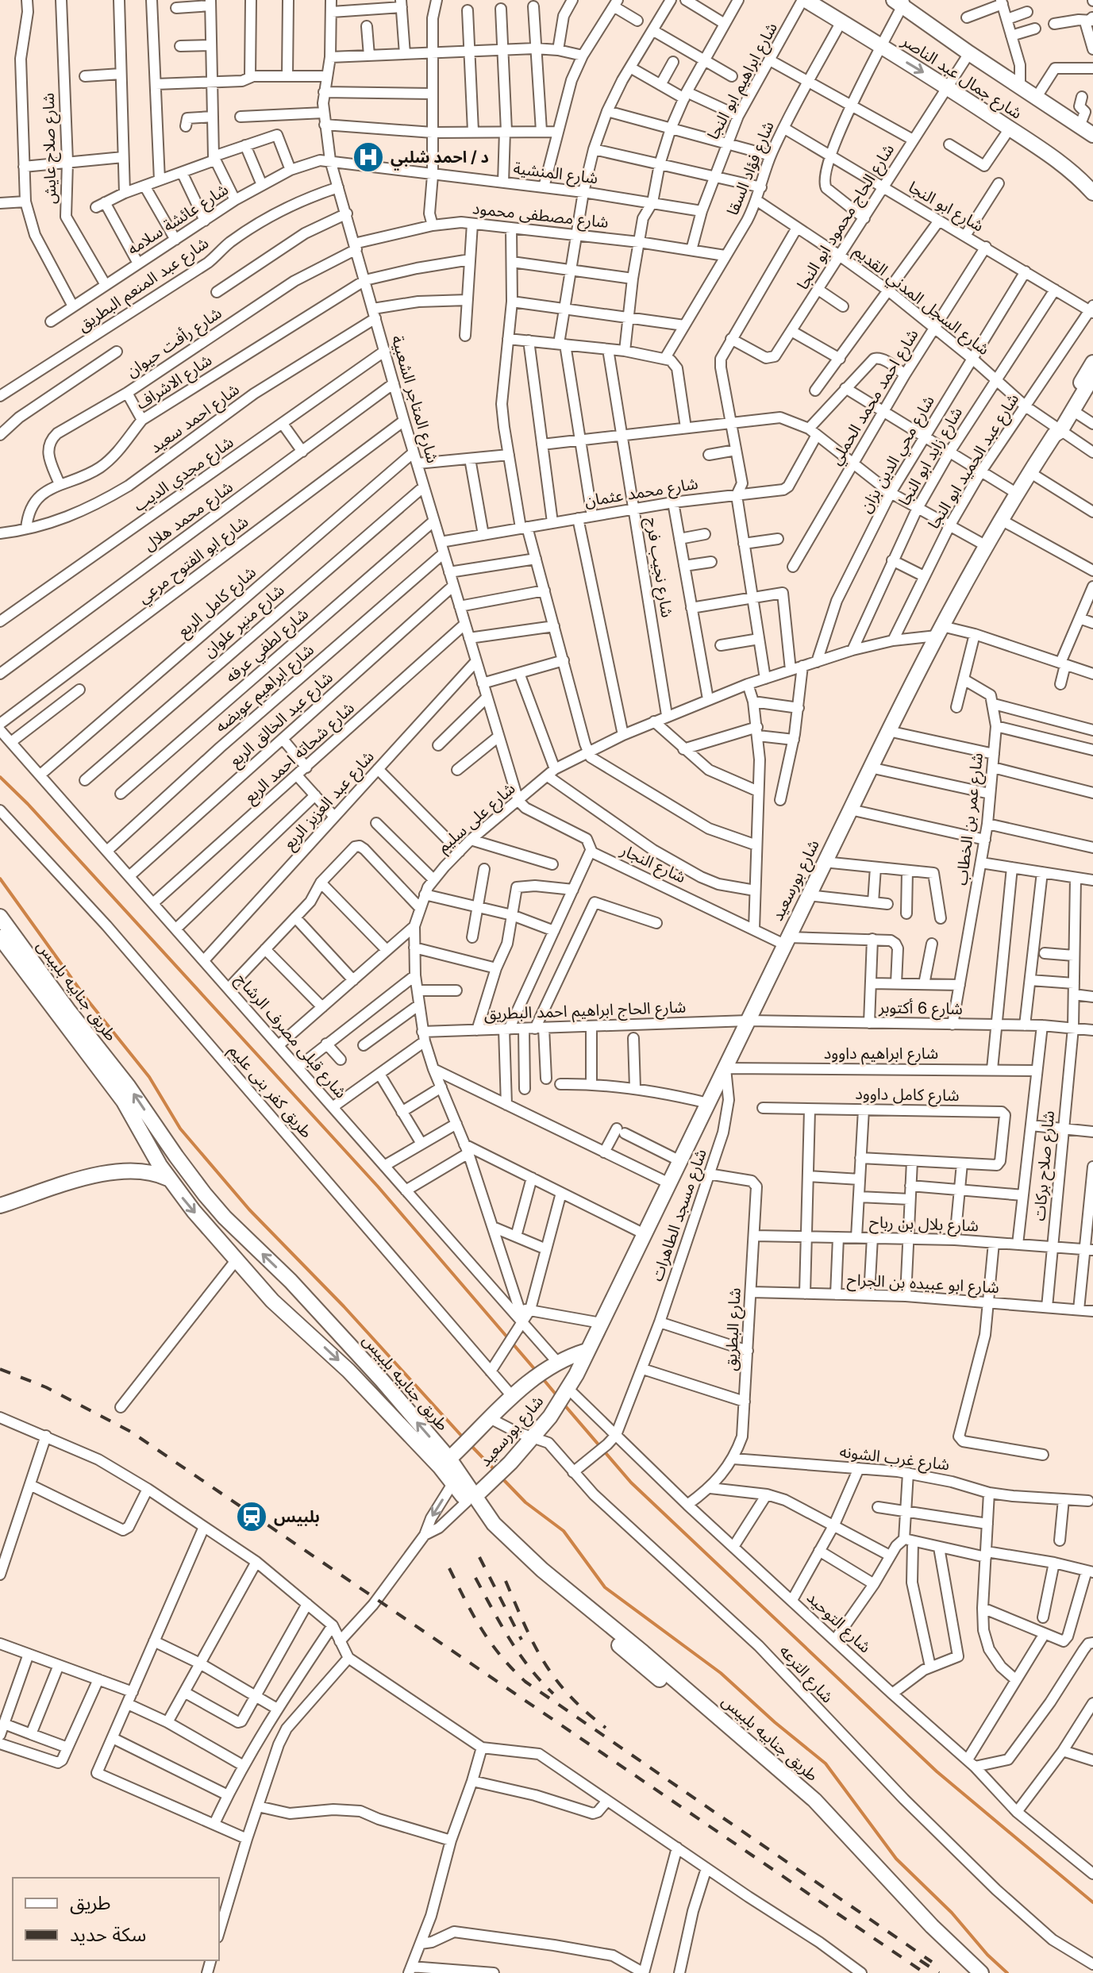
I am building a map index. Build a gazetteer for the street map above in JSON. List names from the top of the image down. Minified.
{"streets":{"main road":["شارع جمال عبد الناصر","شارع بورسعيد","طريق جنابيه بلبيس"],"street":["شارع ابراهيم ابو النجا","شارع صلاح عايش","شارع فؤاد السقا","شارع المنشية","شارع ابو النجا","شارع مصطفى محمود","شارع الحاج محمود ابو النجا","شارع عائشة سلامه","شارع عبد المنعم البطريق","شارع السجل المدني القديم","شارع رأفت حيوان","شارع الاشراف","شارع احمد محمد الحملي","شارع المتاجر الشعبية","شارع احمد سعيد","شارع محي الدين بزان","شارع زايد ابو النجا","شارع عبد الحميد ابو النجا","شارع مجدي الديب","شارع محمد عثمان","شارع محمد هلال","شارع ابو الفتوح مرعي","شارع نجيب فرج","شارع كامل الربع","شارع منير علوان","شارع لطفي عرفه","شارع ابراهيم عويضه","شارع عبد الخالق الربع","شارع شحاته احمد الربع","شارع عبد العزيز الربع","شارع على سليم","شارع عمر بن الخطاب","شارع النجار","شارع 6 أكتوبر","شارع الحاج ابراهيم احمد البطريق","شارع قبلى مصرف الرشاح","شارع ابراهيم داوود","طريق كفر بنى عليم","شارع كامل داوود","شارع صلاح بركات","شارع مسجد الطاهرات","شارع بلال بن رباح","شارع ابو عبيده بن الجراح","شارع البطريق","شارع غرب الشونه","شارع التوحيد","شارع الترعه"]},"crossings":[["شارع جمال عبد الناصر","شارع ابراهيم ابو النجا"],["شارع جمال عبد الناصر","شارع فؤاد السقا"],["شارع جمال عبد الناصر","شارع الحاج محمود ابو النجا"],["شارع ابراهيم ابو النجا","شارع المنشية"],["شارع ابراهيم ابو النجا","شارع مصطفى محمود"],["شارع صلاح عايش","شارع عائشة سلامه"],["شارع فؤاد السقا","شارع ابو النجا"],["شارع فؤاد السقا","شارع مصطفى محمود"],["شارع فؤاد السقا","شارع السجل المدني القديم"],["شارع المنشية","شارع عائشة سلامه"],["شارع المنشية","شارع المتاجر الشعبية"],["شارع ابو النجا","شارع الحاج محمود ابو النجا"],["شارع ابو النجا","شارع احمد محمد الحملي"],["شارع ابو النجا","شارع محي الدين بزان"],["شارع ابو النجا","شارع زايد ابو النجا"],["شارع ابو النجا","شارع عبد الحميد ابو النجا"],["شارع مصطفى محمود","شارع رأفت حيوان"],["شارع مصطفى محمود","شارع المتاجر الشعبية"],["شارع الحاج محمود ابو النجا","شارع السجل المدني القديم"],["شارع عائشة سلامه","شارع المتاجر الشعبية"],["شارع عبد المنعم البطريق","شارع المتاجر الشعبية"],["شارع السجل المدني القديم","شارع احمد محمد الحملي"],["شارع السجل المدني القديم","شارع محي الدين بزان"],["شارع السجل المدني القديم","شارع زايد ابو النجا"],["شارع السجل المدني القديم","شارع عبد الحميد ابو النجا"],["شارع السجل المدني القديم","شارع بورسعيد"],["شارع رأفت حيوان","شارع الاشراف"],["شارع رأفت حيوان","شارع المتاجر الشعبية"],["شارع الاشراف","شارع المتاجر الشعبية"],["شارع الاشراف","شارع احمد سعيد"],["شارع المتاجر الشعبية","شارع احمد سعيد"],["شارع المتاجر الشعبية","شارع مجدي الديب"],["شارع المتاجر الشعبية","شارع محمد عثمان"],["شارع المتاجر الشعبية","شارع محمد هلال"],["شارع المتاجر الشعبية","شارع ابو الفتوح مرعي"],["شارع المتاجر الشعبية","شارع كامل الربع"],["شارع المتاجر الشعبية","شارع منير علوان"],["شارع المتاجر الشعبية","شارع لطفي عرفه"],["شارع المتاجر الشعبية","شارع ابراهيم عويضه"],["شارع المتاجر الشعبية","شارع عبد الخالق الربع"],["شارع المتاجر الشعبية","شارع شحاته احمد الربع"],["شارع المتاجر الشعبية","شارع عبد العزيز الربع"],["شارع المتاجر الشعبية","شارع على سليم"],["شارع المتاجر الشعبية","شارع النجار"],["شارع محي الدين بزان","شارع على سليم"],["شارع زايد ابو النجا","شارع على سليم"],["شارع عبد الحميد ابو النجا","شارع على سليم"],["شارع محمد عثمان","شارع نجيب فرج"],["شارع نجيب فرج","شارع على سليم"],["شارع كامل الربع","شارع قبلى مصرف الرشاح"],["شارع ابراهيم عويضه","شارع قبلى مصرف الرشاح"],["شارع عبد الخالق الربع","شارع قبلى مصرف الرشاح"],["شارع شحاته احمد الربع","شارع قبلى مصرف الرشاح"],["شارع عبد العزيز الربع","شارع قبلى مصرف الرشاح"],["شارع على سليم","شارع النجار"],["شارع على سليم","شارع بورسعيد"],["شارع على سليم","شارع الحاج ابراهيم احمد البطريق"],["شارع على سليم","شارع قبلى مصرف الرشاح"],["شارع عمر بن الخطاب","شارع 6 أكتوبر"],["شارع النجار","شارع بورسعيد"],["شارع بورسعيد","طريق جنابيه بلبيس"],["شارع بورسعيد","شارع 6 أكتوبر"],["شارع بورسعيد","شارع الحاج ابراهيم احمد البطريق"],["شارع بورسعيد","شارع قبلى مصرف الرشاح"],["شارع بورسعيد","شارع ابراهيم داوود"],["شارع بورسعيد","طريق كفر بنى عليم"],["شارع بورسعيد","شارع مسجد الطاهرات"],["شارع بورسعيد","شارع التوحيد"],["شارع بورسعيد","شارع الترعه"],["شارع 6 أكتوبر","شارع الحاج ابراهيم احمد البطريق"],["شارع 6 أكتوبر","شارع صلاح بركات"],["شارع ابراهيم داوود","شارع مسجد الطاهرات"],["شارع صلاح بركات","شارع بلال بن رباح"],["شارع صلاح بركات","شارع ابو عبيده بن الجراح"],["شارع مسجد الطاهرات","شارع البطريق"],["شارع مسجد الطاهرات","شارع التوحيد"],["شارع مسجد الطاهرات","شارع الترعه"],["شارع بلال بن رباح","شارع البطريق"],["شارع ابو عبيده بن الجراح","شارع البطريق"],["شارع البطريق","شارع غرب الشونه"],["شارع البطريق","شارع التوحيد"]],"places":{"hospital":["د / احمد شلبي"],"station":["بلبيس"]},"legend":["طريق","سكة حديد"]}
